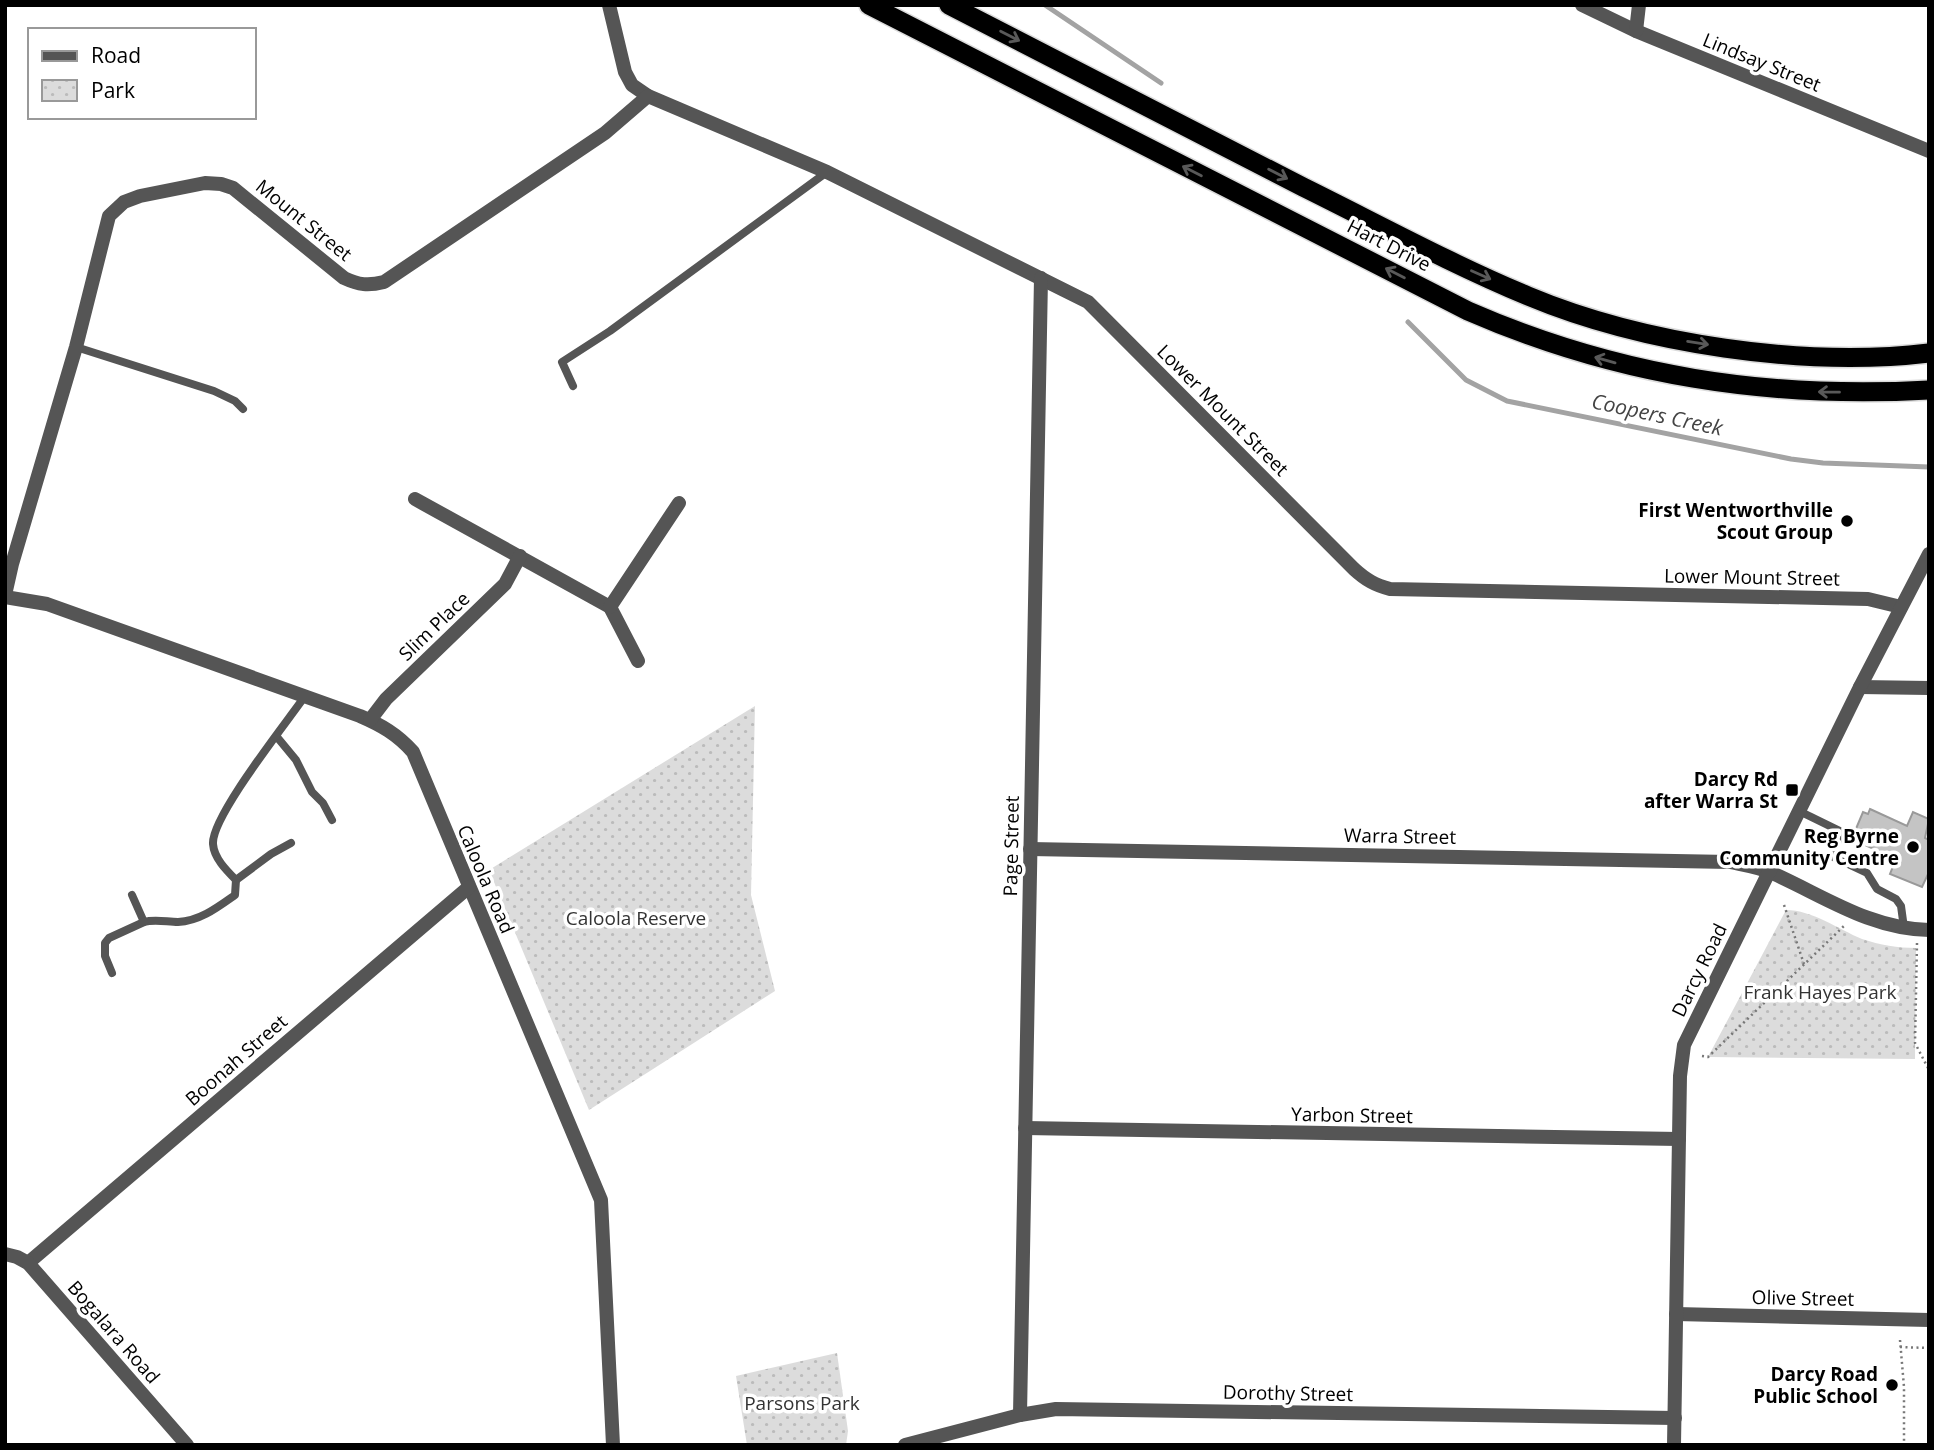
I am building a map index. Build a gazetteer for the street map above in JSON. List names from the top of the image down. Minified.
{"streets":{"highway":["Hart Drive"],"street":["Lindsay Street","Mount Street","Lower Mount Street","Slim Place","Warra Street","Page Street","Caloola Road","Darcy Road","Boonah Street","Yarbon Street","Olive Street","Bogalara Road","Dorothy Street"]},"crossings":[["Mount Street","Lower Mount Street"],["Mount Street","Caloola Road"],["Lower Mount Street","Page Street"],["Lower Mount Street","Darcy Road"],["Slim Place","Caloola Road"],["Warra Street","Page Street"],["Warra Street","Darcy Road"],["Page Street","Yarbon Street"],["Page Street","Dorothy Street"],["Caloola Road","Boonah Street"],["Darcy Road","Yarbon Street"],["Darcy Road","Olive Street"],["Darcy Road","Dorothy Street"],["Boonah Street","Bogalara Road"]],"water":["Coopers Creek"],"parks":["Caloola Reserve","Frank Hayes Park","Parsons Park"],"places":{"other":["First Wentworthville Scout Group","Reg Byrne Community Centre","Darcy Road Public School"],"transit":["Darcy Rd after Warra St"]},"legend":["Road","Park"]}
